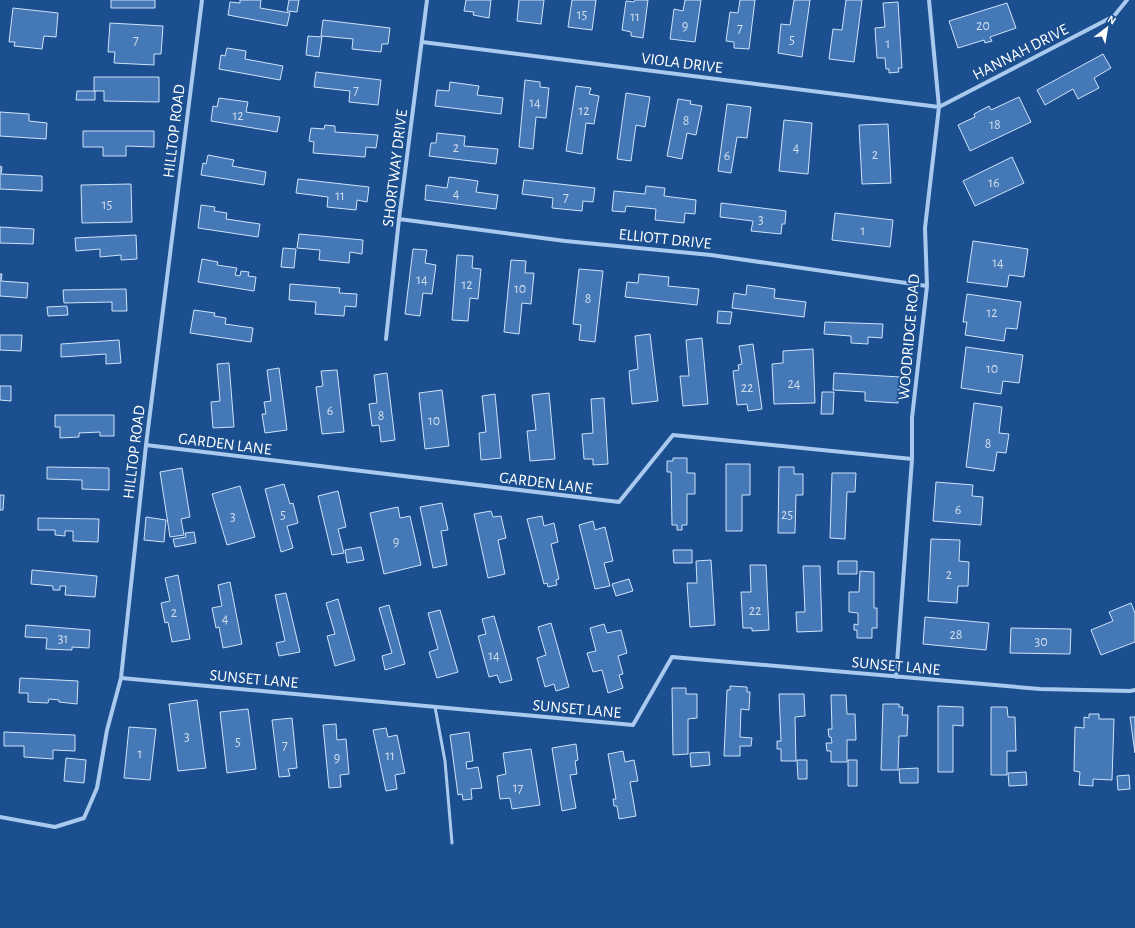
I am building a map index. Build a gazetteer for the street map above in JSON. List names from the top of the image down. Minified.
{"streets":{"street":["HANNAH DRIVE","VIOLA DRIVE","HILLTOP ROAD","SHORTWAY DRIVE","ELLIOTT DRIVE","WOODRIDGE ROAD","GARDEN LANE","SUNSET LANE"]},"crossings":[["HANNAH DRIVE","VIOLA DRIVE"],["HANNAH DRIVE","WOODRIDGE ROAD"],["VIOLA DRIVE","SHORTWAY DRIVE"],["VIOLA DRIVE","WOODRIDGE ROAD"],["HILLTOP ROAD","GARDEN LANE"],["HILLTOP ROAD","SUNSET LANE"],["SHORTWAY DRIVE","ELLIOTT DRIVE"],["ELLIOTT DRIVE","WOODRIDGE ROAD"],["WOODRIDGE ROAD","GARDEN LANE"],["WOODRIDGE ROAD","SUNSET LANE"]],"house_numbers":["15","11","9","20","7","7","5","1","7","14","12","12","8","18","2","4","2","6","16","4","11","7","15","3","1","14","14","12","10","8","12","10","24","22","6","8","10","8","6","5","25","3","9","2","22","2","4","28","31","30","14","3","5","7","1","11","9","17"],"north":"top right"}
